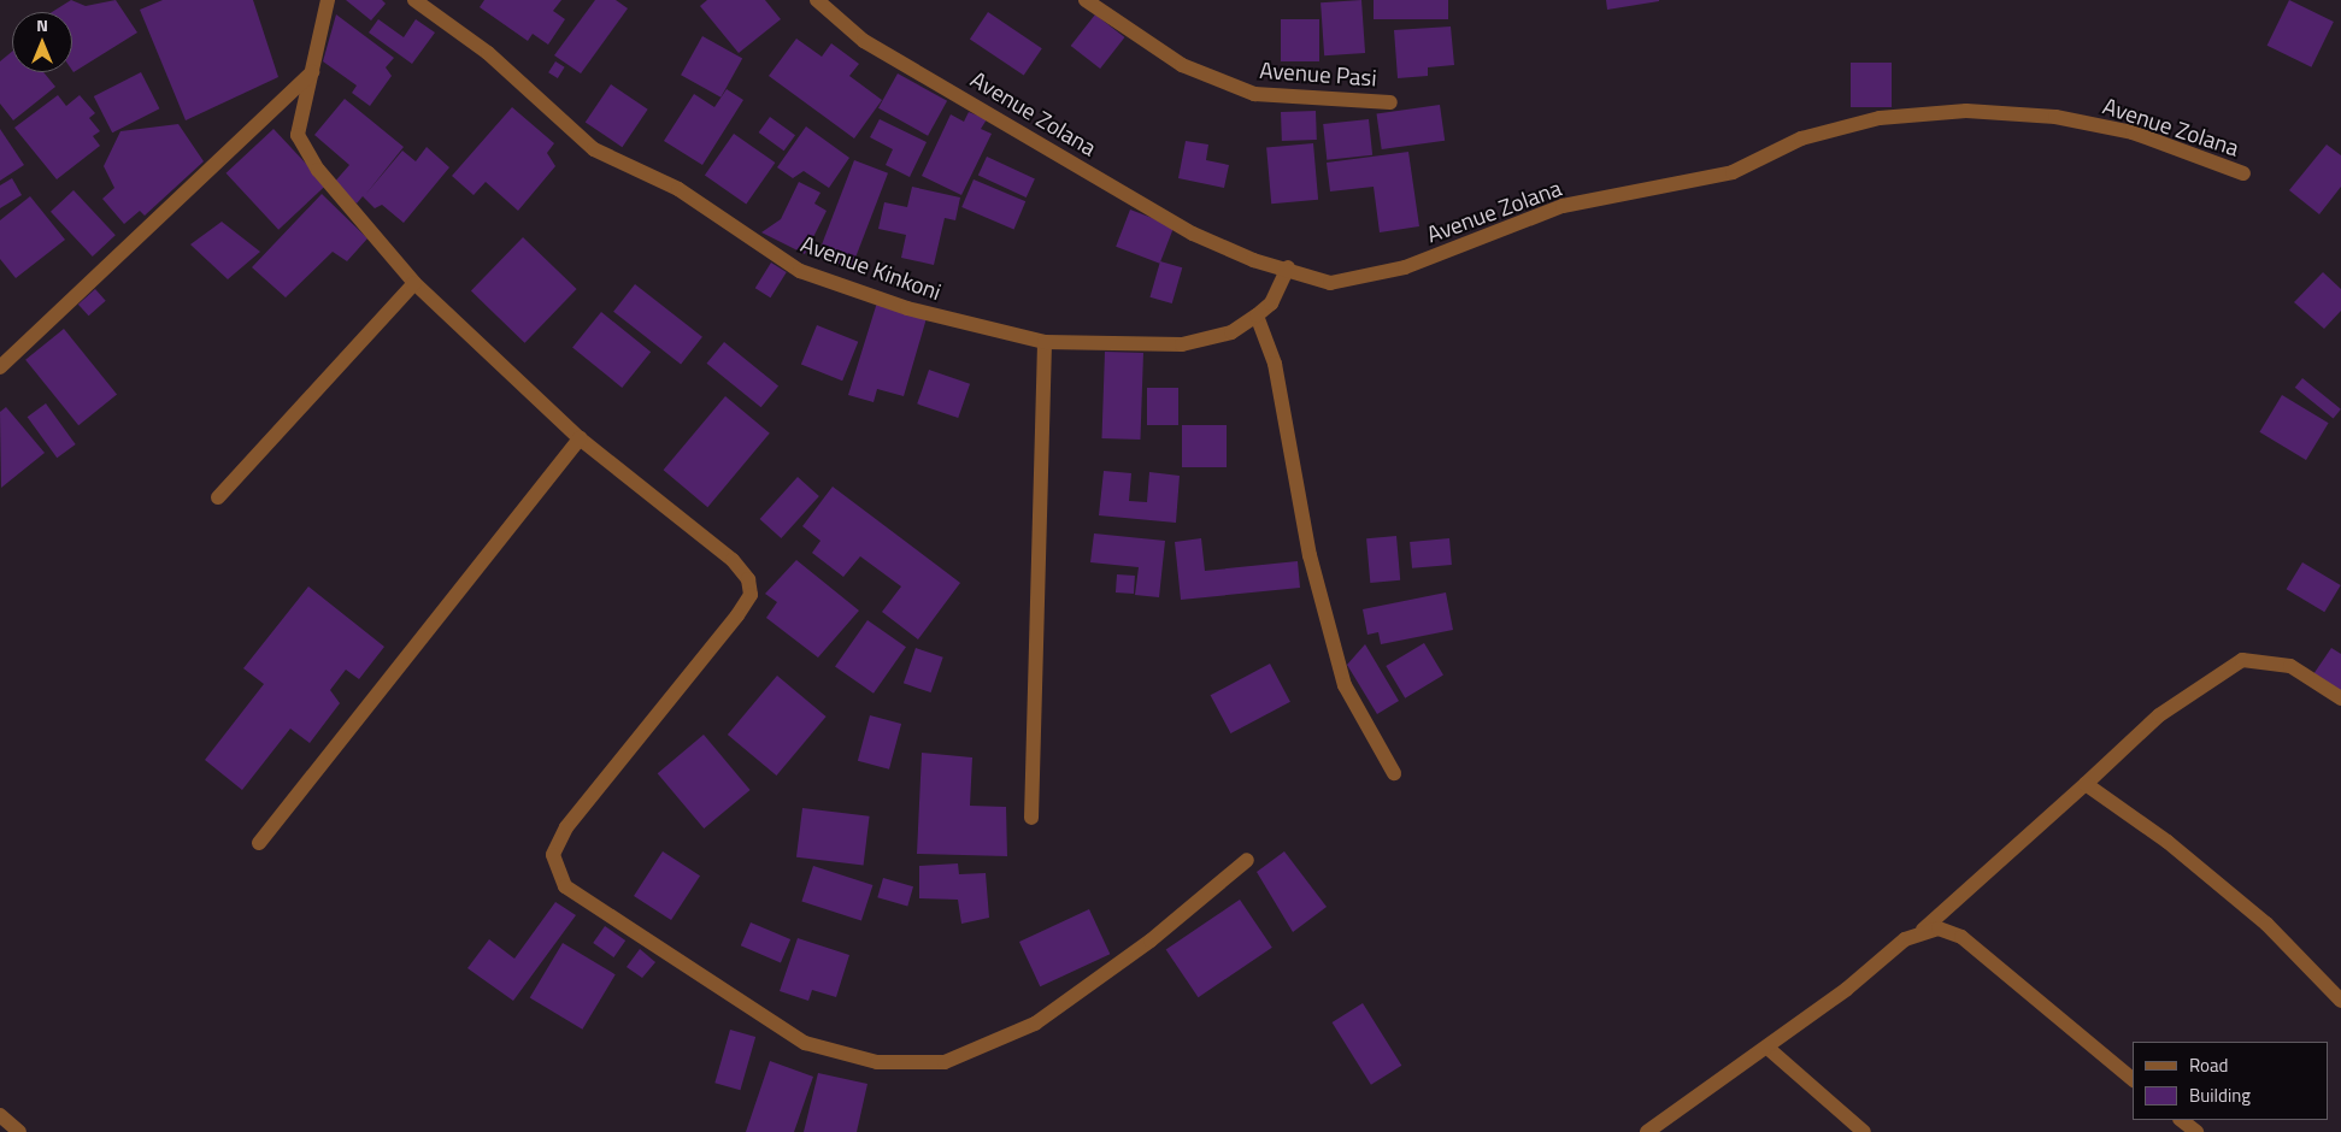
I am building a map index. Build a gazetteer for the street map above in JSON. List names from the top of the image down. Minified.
{"streets":{"street":["Avenue Pasi","Avenue Zolana","Avenue Kinkoni"]},"crossings":[["Avenue Zolana","Avenue Kinkoni"]],"legend":["Road","Building"],"north":"top"}
